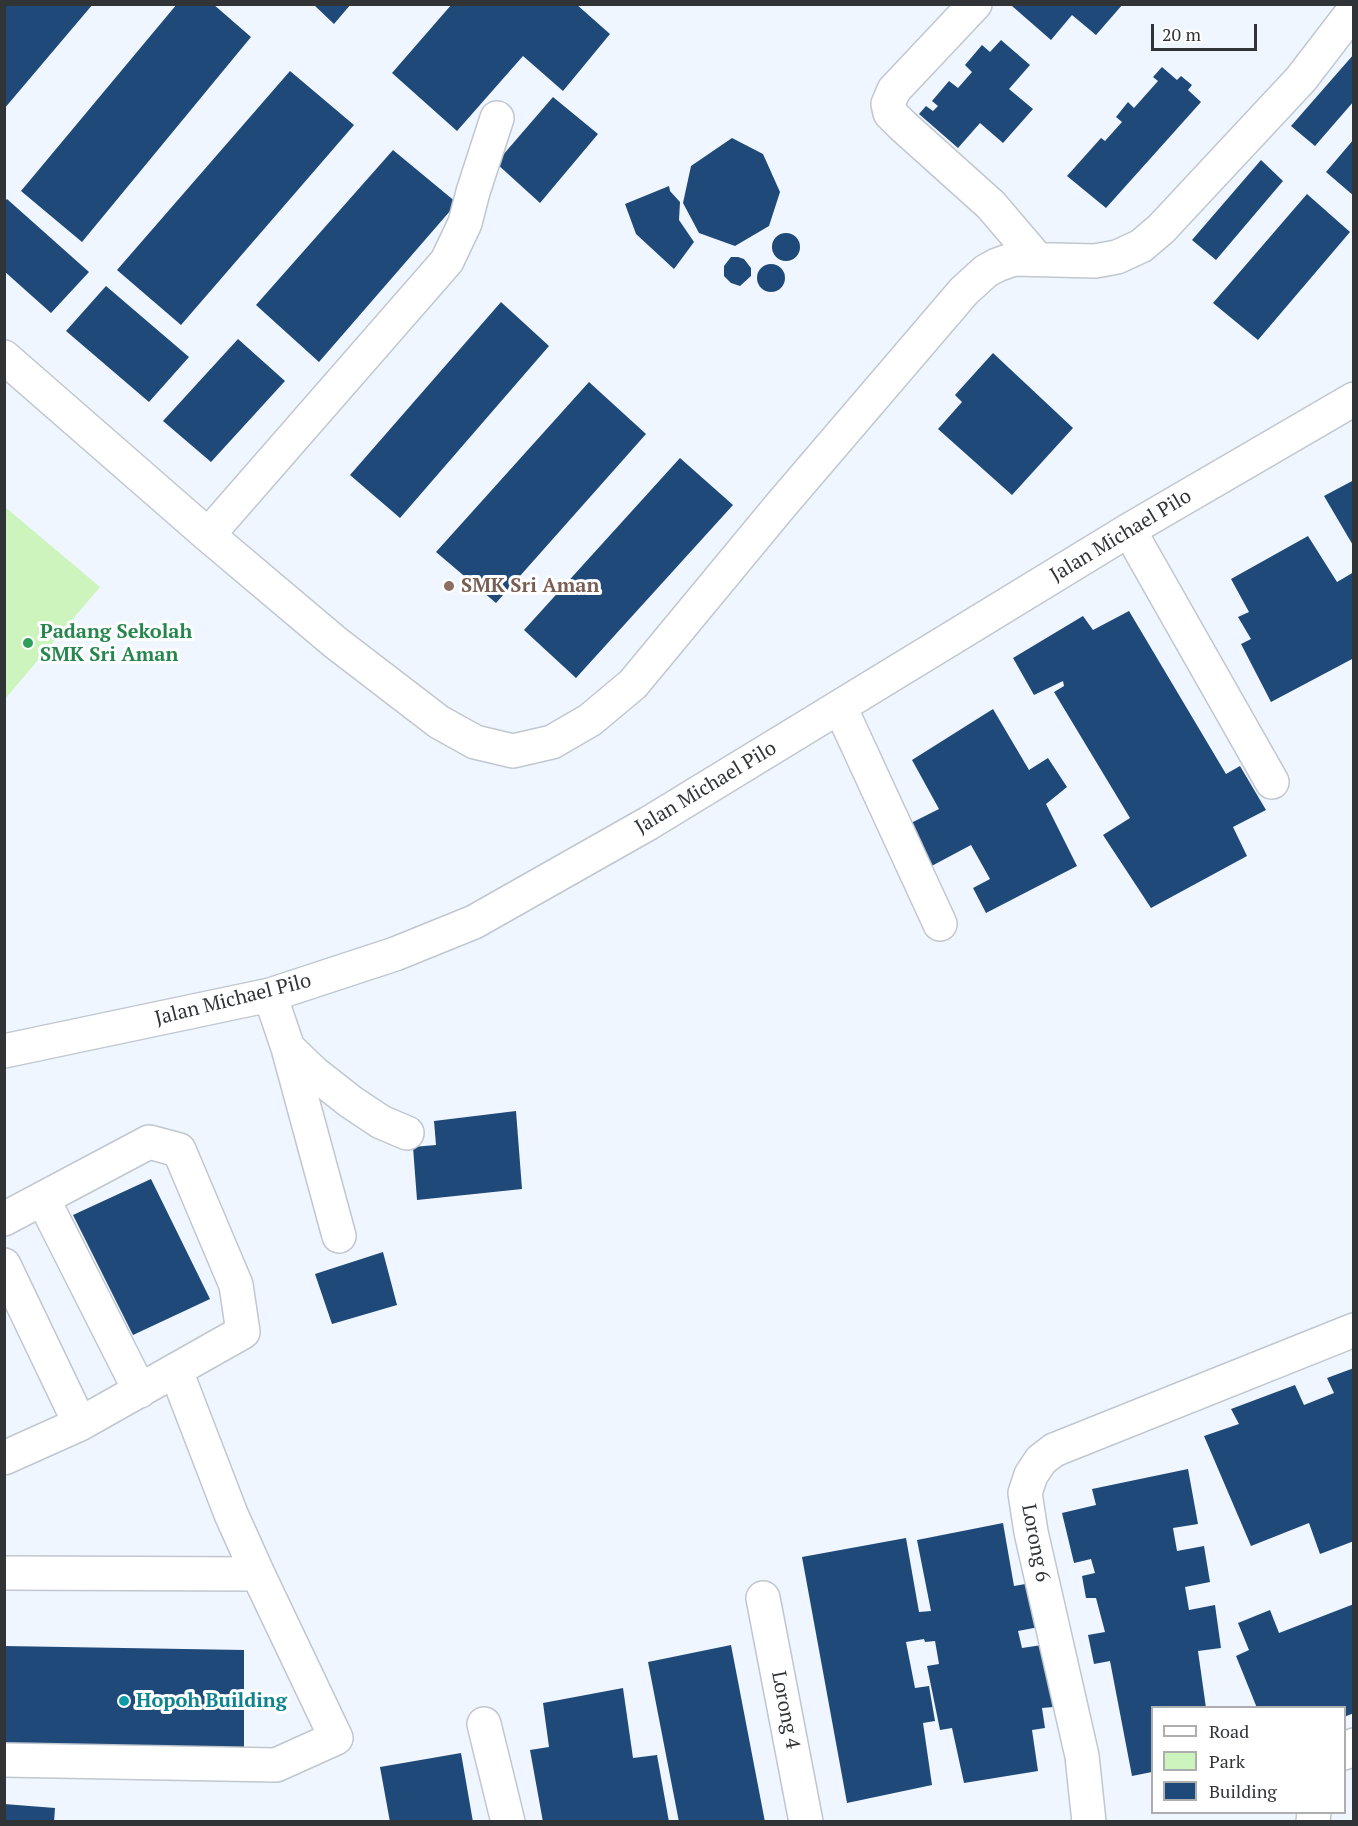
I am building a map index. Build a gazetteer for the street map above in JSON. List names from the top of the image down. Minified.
{"streets":{"street":["Jalan Michael Pilo","Lorong 6","Lorong 4"]},"places":["SMK Sri Aman","Padang Sekolah SMK Sri Aman","Hopoh Building"],"legend":["Road","Park","Building"],"scale_bar":"20 m"}
